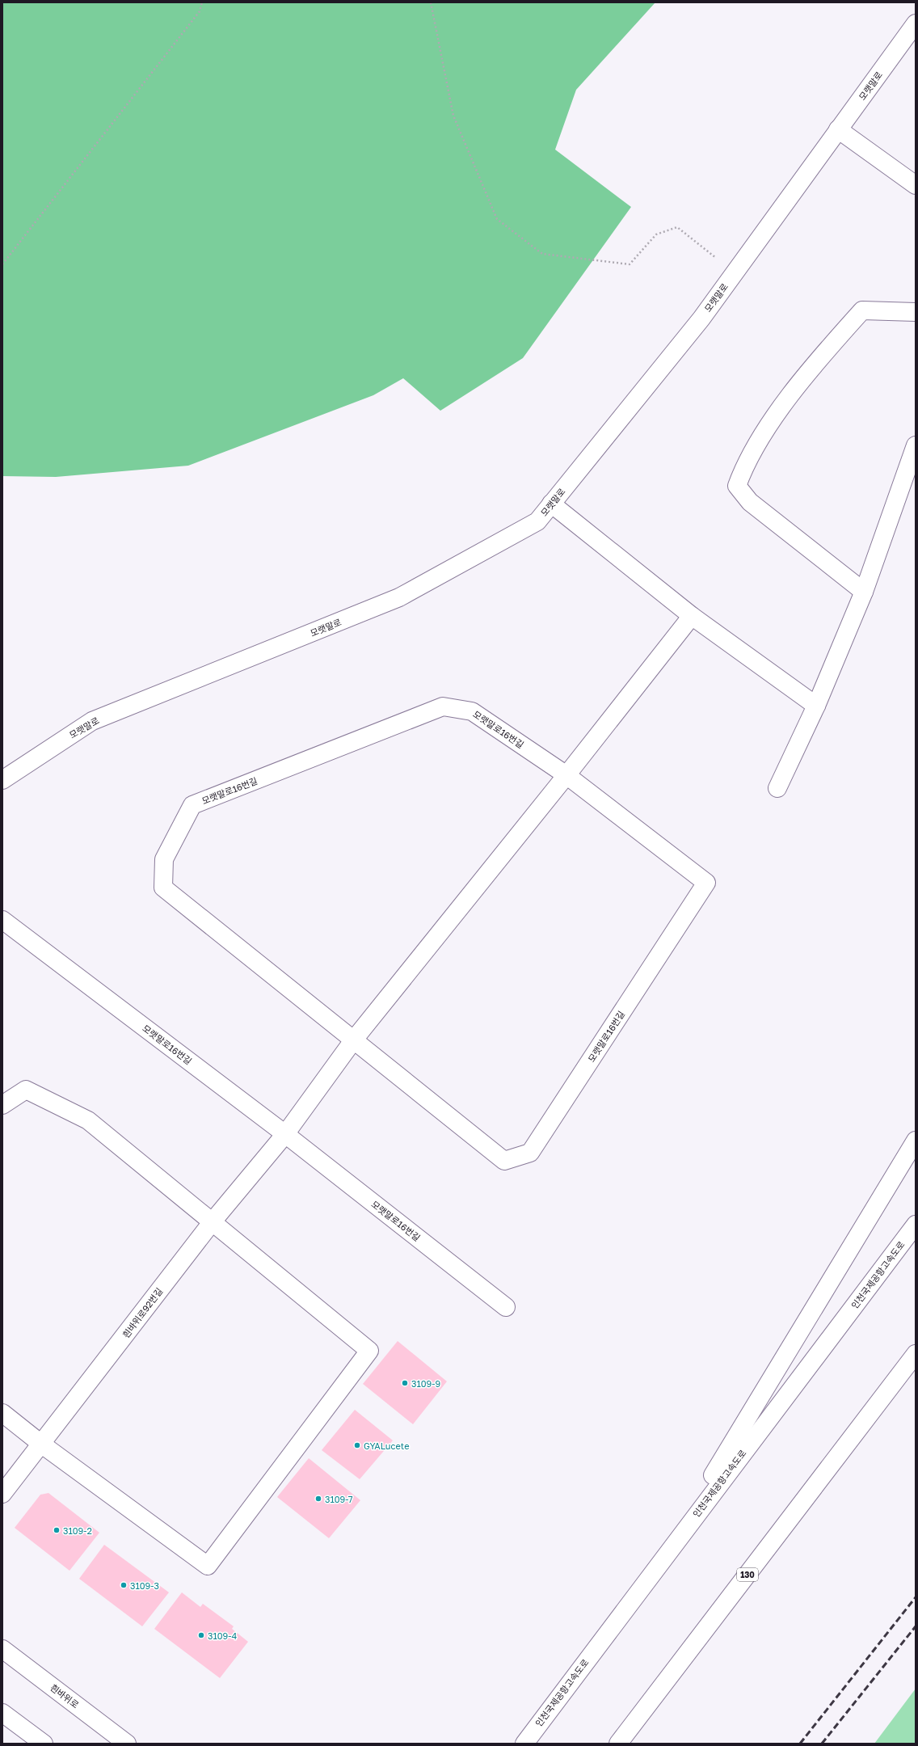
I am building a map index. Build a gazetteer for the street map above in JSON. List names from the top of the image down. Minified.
{"streets":{"main road":["모랫말로","모랫말로16번길","인천국제공항고속도로","흰바위로92번길","130","흰바위로"]},"crossings":[["모랫말로16번길","흰바위로92번길"]],"places":["3109-9","GYALucete","3109-7","3109-2","3109-3","3109-4"]}
